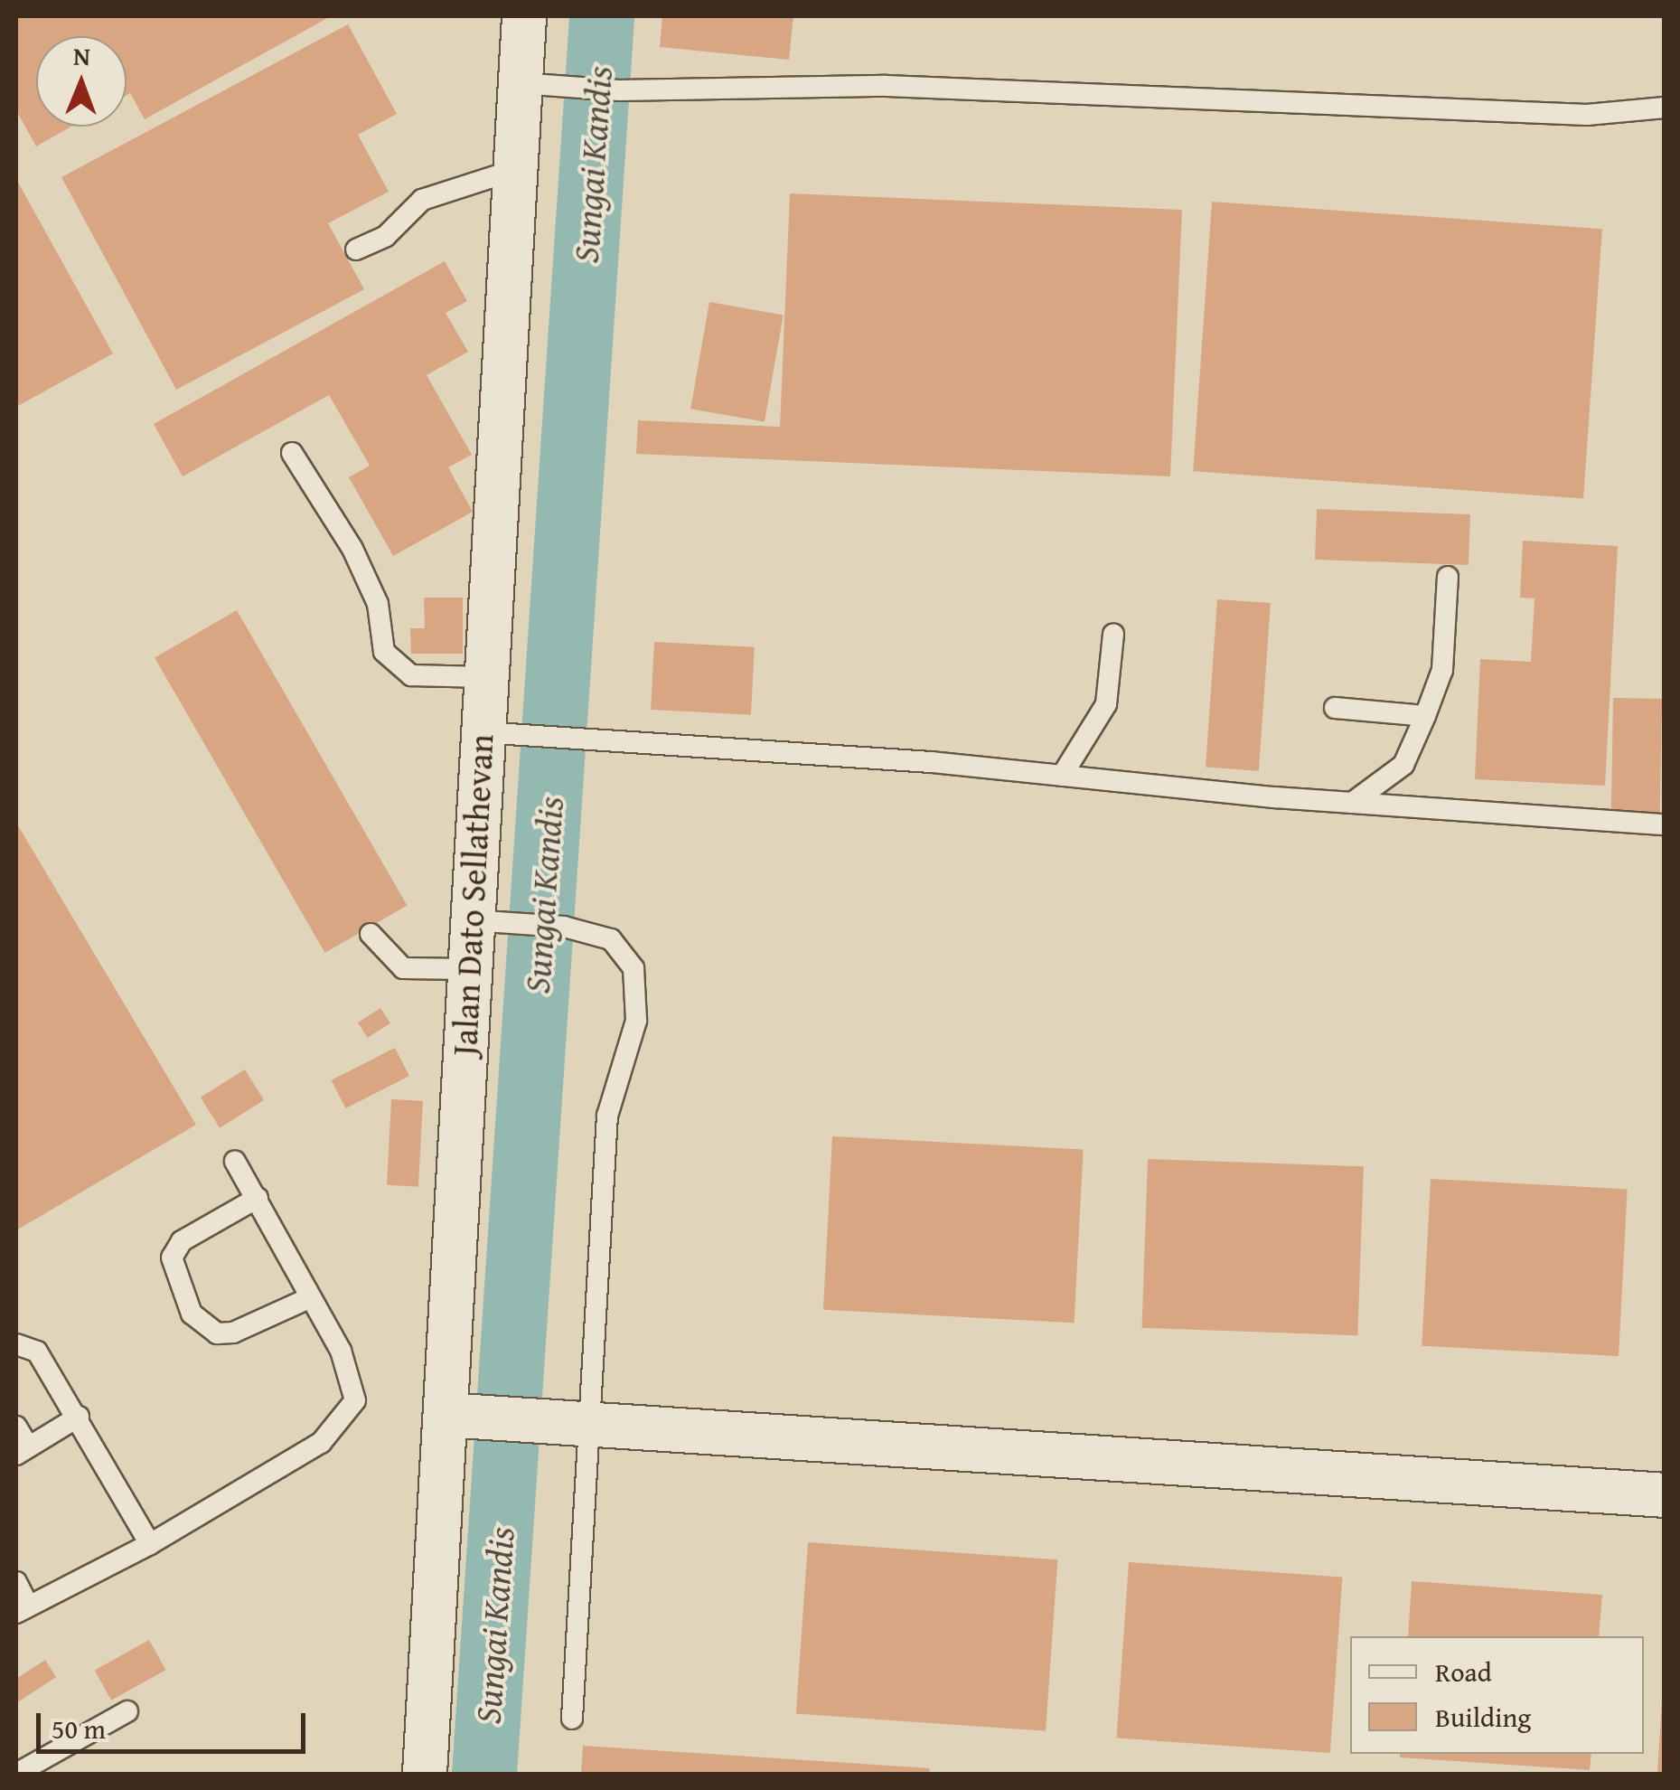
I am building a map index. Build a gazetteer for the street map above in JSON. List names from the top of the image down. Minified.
{"streets":{"street":["Jalan Dato Sellathevan"]},"water":["Sungai Kandis"],"legend":["Road","Building"],"scale_bar":"50 m","north":"top"}
